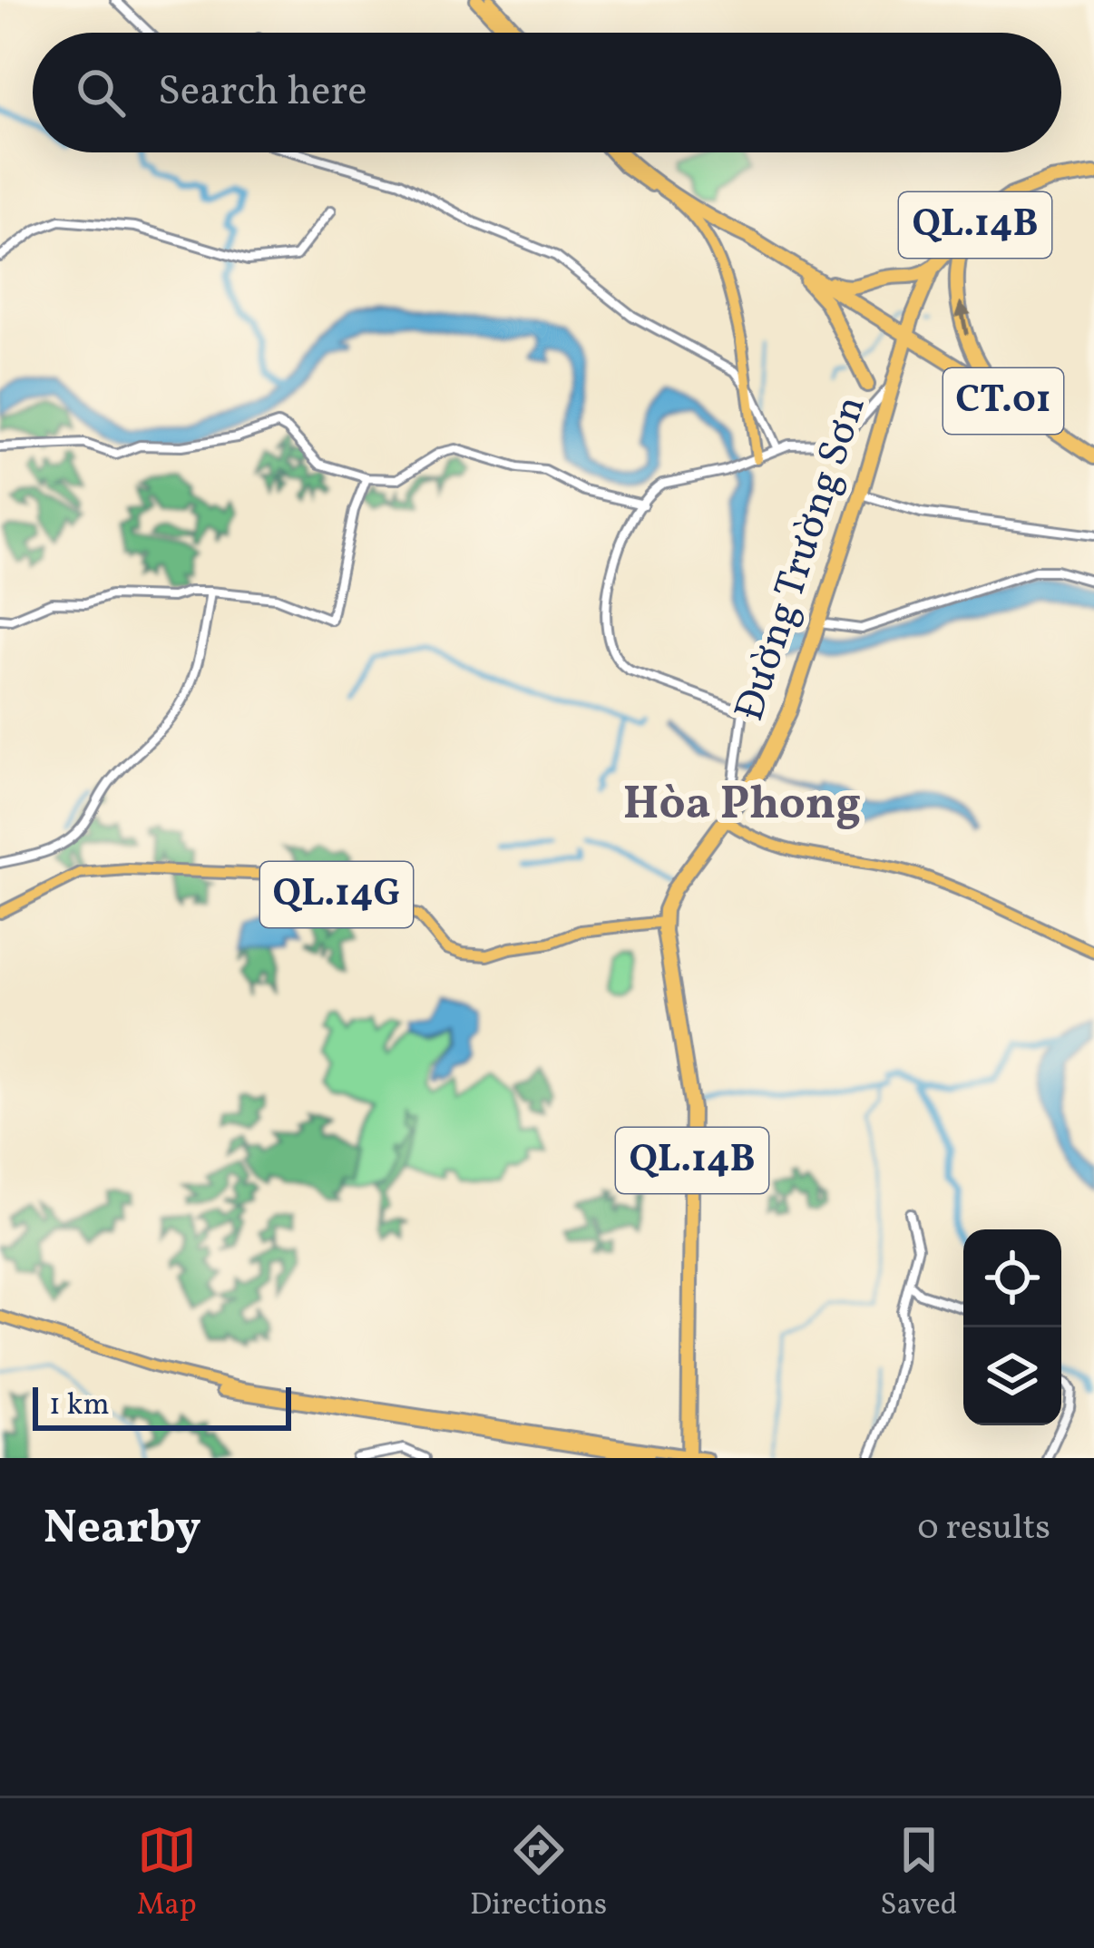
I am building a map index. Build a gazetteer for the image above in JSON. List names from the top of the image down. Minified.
{"streets":{"highway":["QL.14B","CT.01","Đường Trường Sơn"],"main road":["QL.14G"]},"crossings":[["QL.14B","Đường Trường Sơn"],["QL.14B","QL.14G"],["CT.01","Đường Trường Sơn"],["Đường Trường Sơn","QL.14G"]],"districts":["Hòa Phong"],"scale_bar":"1 km","page":{"search":"Search here","scale":"1 km","heading":["Nearby","0 results"],"nav":["Map","Directions","Saved"]}}
